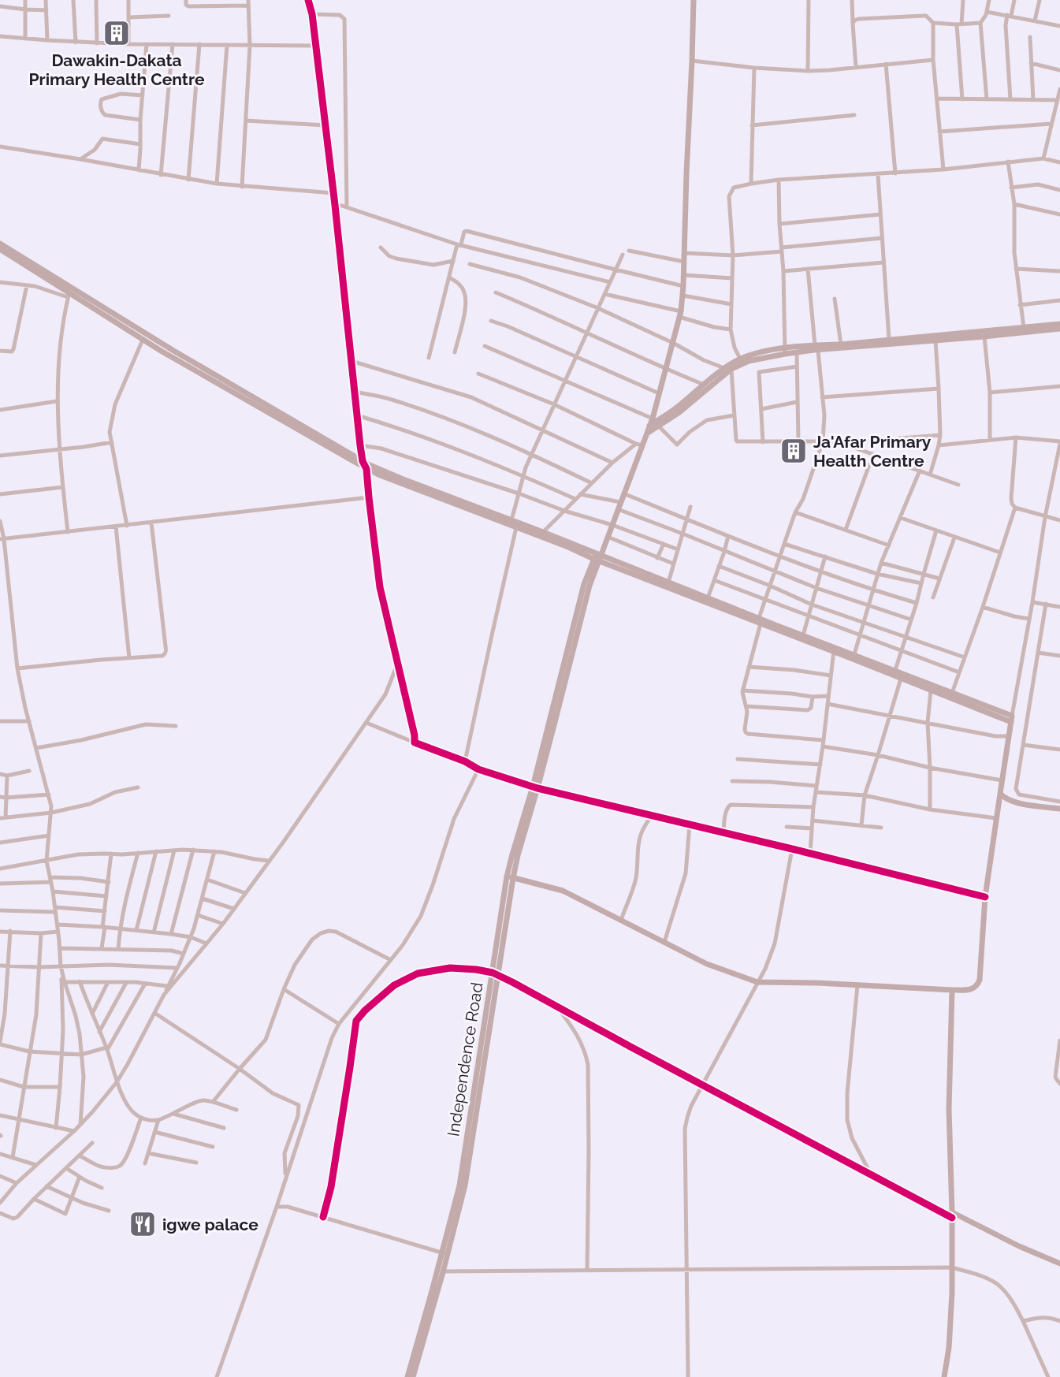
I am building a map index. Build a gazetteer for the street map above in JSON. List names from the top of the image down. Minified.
{"streets":{"main road":["Independence Road"]},"places":{"building":["Dawakin-Dakata Primary Health Centre","Ja'Afar Primary Health Centre"],"restaurant":["igwe palace"]}}
